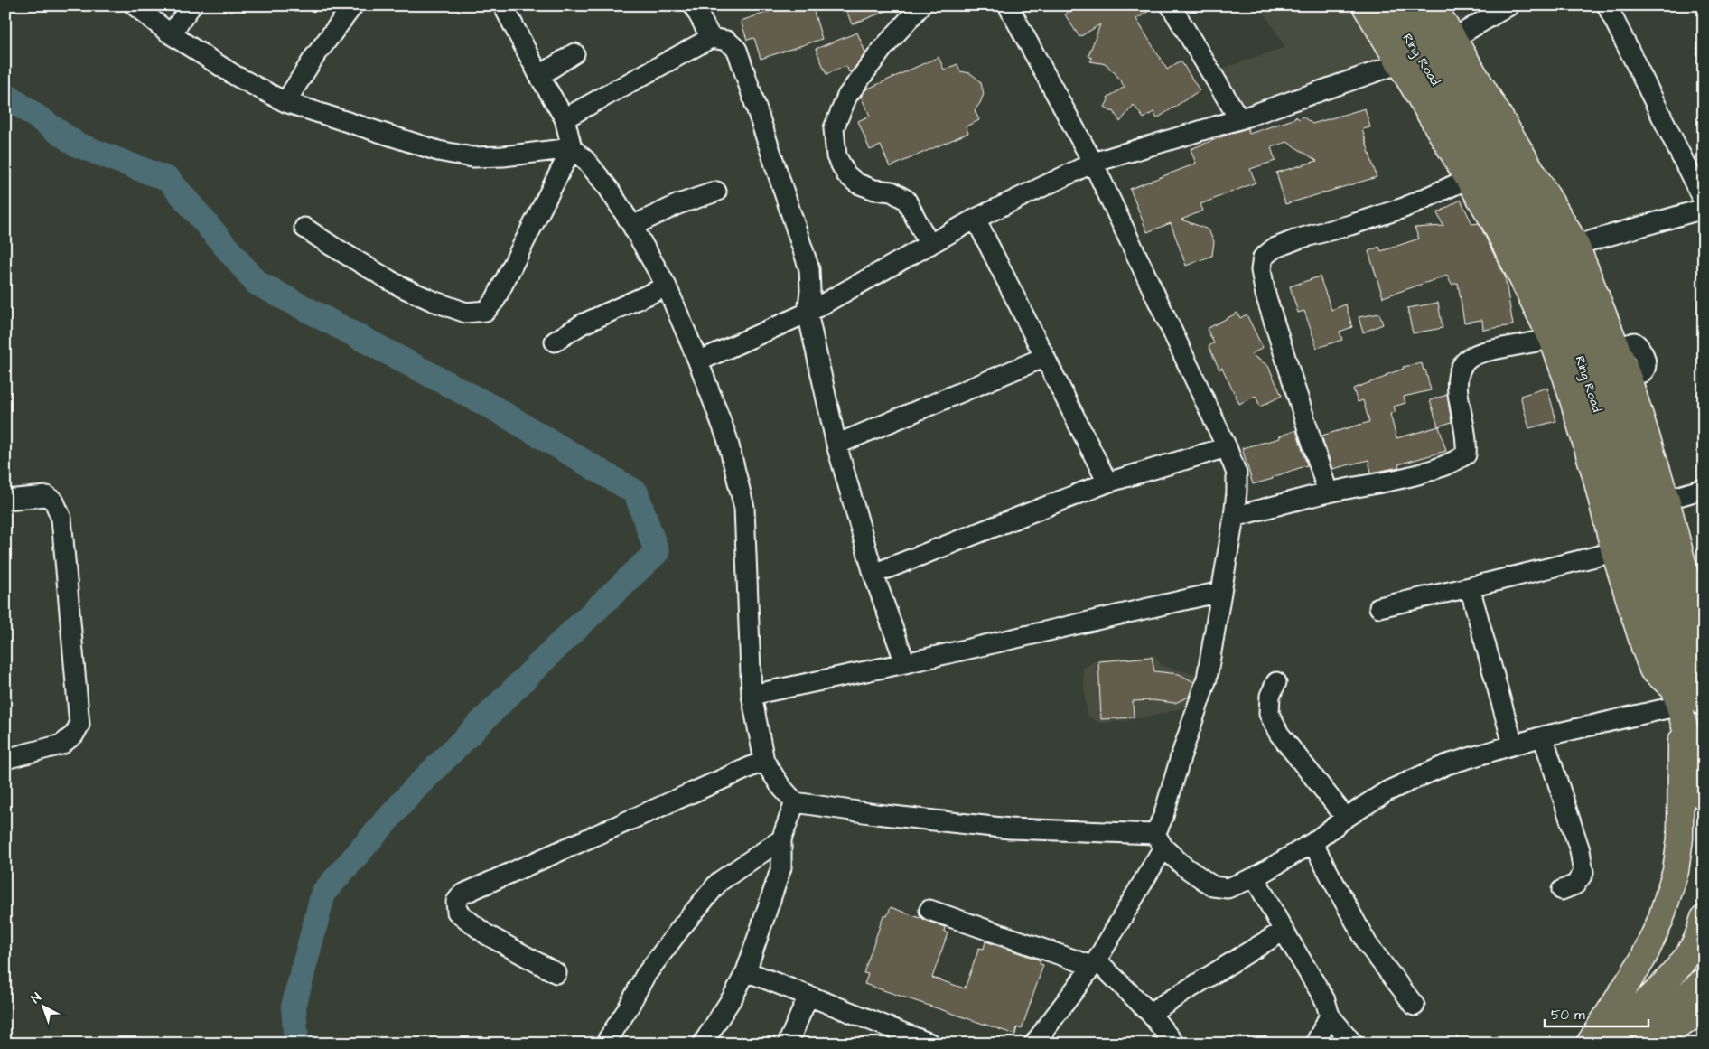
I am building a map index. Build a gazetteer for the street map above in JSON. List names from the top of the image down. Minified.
{"streets":{"main road":["Ring Road"]},"scale_bar":"50 m","north":"top left"}
